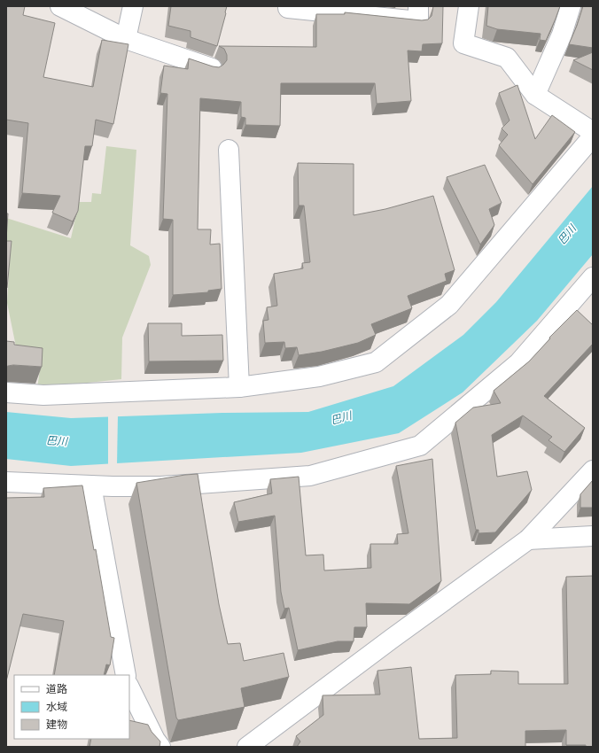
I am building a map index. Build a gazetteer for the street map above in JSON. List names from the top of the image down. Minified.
{"water":["巴川"],"legend":["道路","水域","建物"]}
